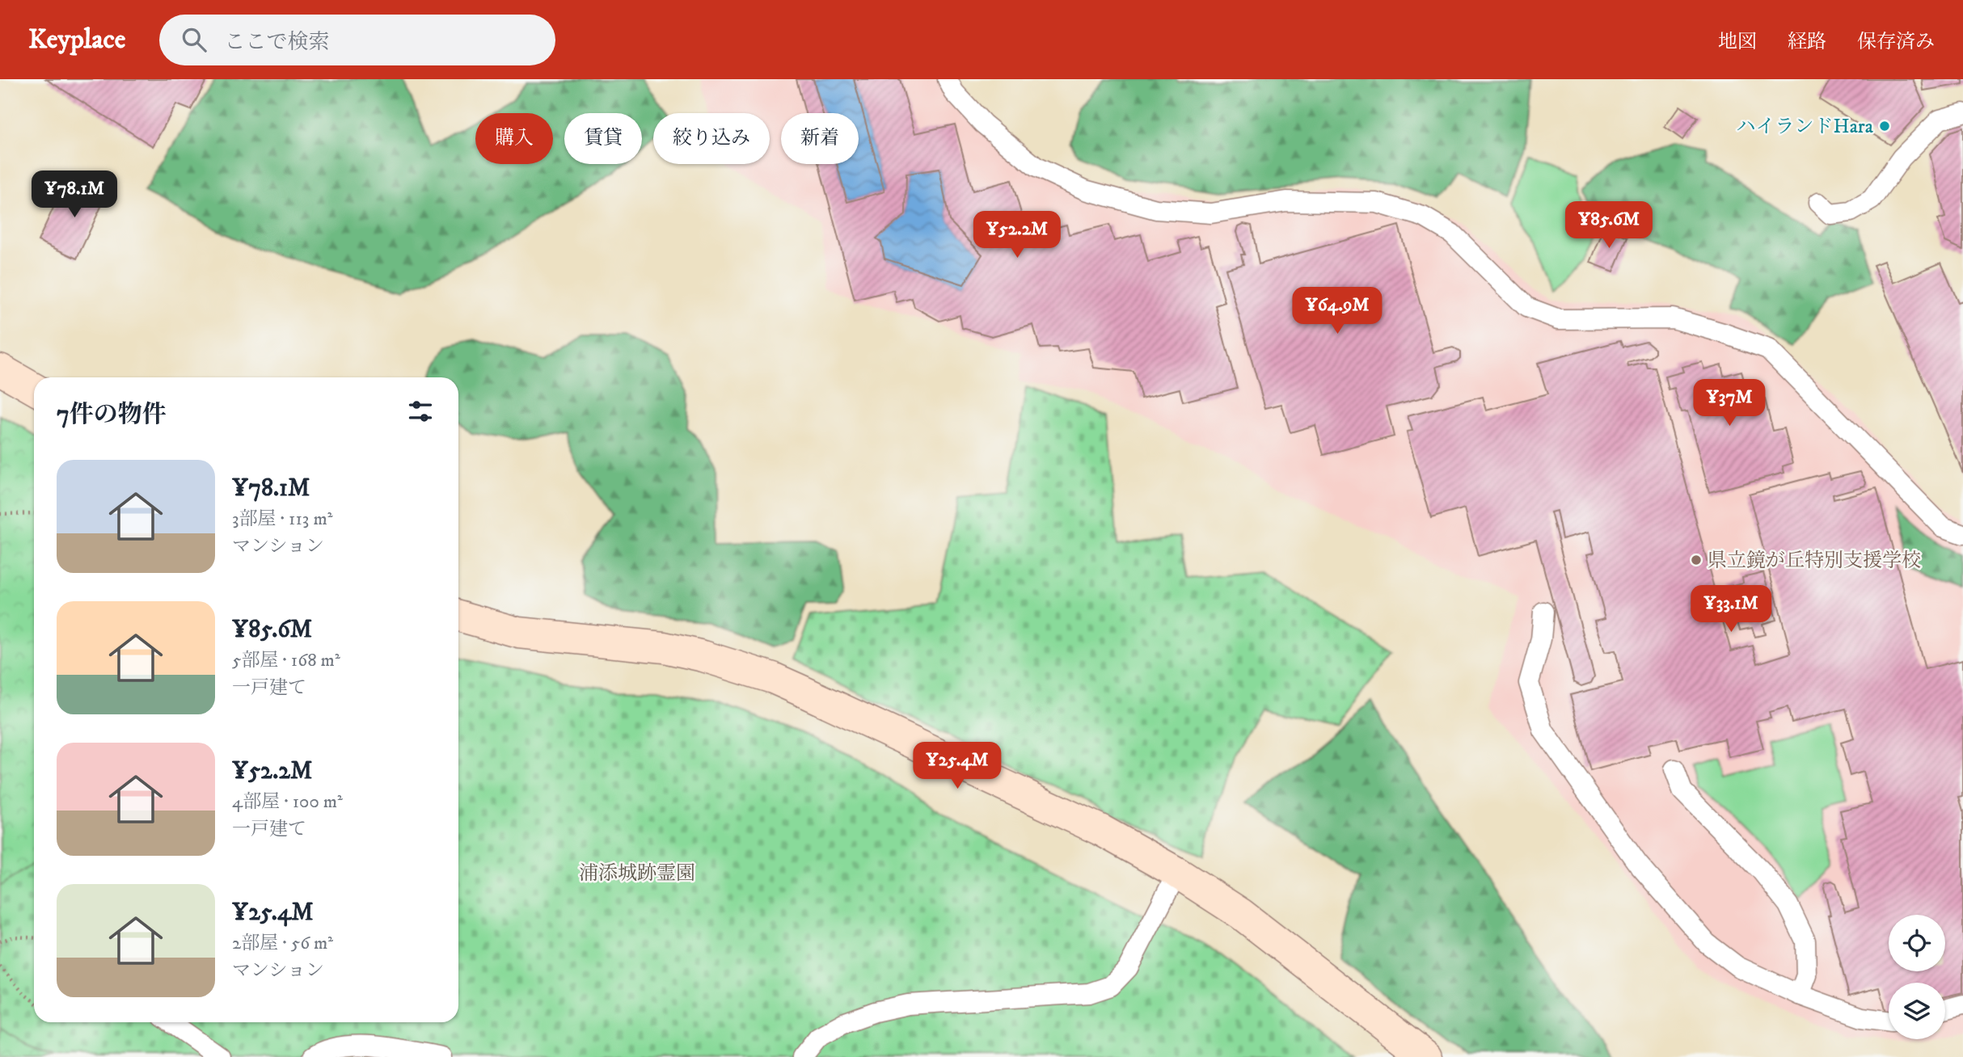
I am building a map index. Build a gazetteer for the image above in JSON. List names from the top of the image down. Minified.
{"parks":["浦添城跡霊園"],"places":["ハイランドHara","県立鏡が丘特別支援学校"],"page":{"header":"Keyplace","search":"ここで検索","nav":["地図","経路","保存済み"],"chip":["購入","賃貸","絞り込み","新着"],"price":["¥78.1M","¥85.6M","¥52.2M","¥64.9M","¥37M","¥33.1M","¥25.4M"],"heading":"7件の物件","list":[{"name":"¥78.1M","note":"3部屋 · 113 m² · マンション"},{"name":"¥85.6M","note":"5部屋 · 168 m² · 一戸建て"},{"name":"¥52.2M","note":"4部屋 · 100 m² · 一戸建て"},{"name":"¥25.4M","note":"2部屋 · 56 m² · マンション"}]}}
